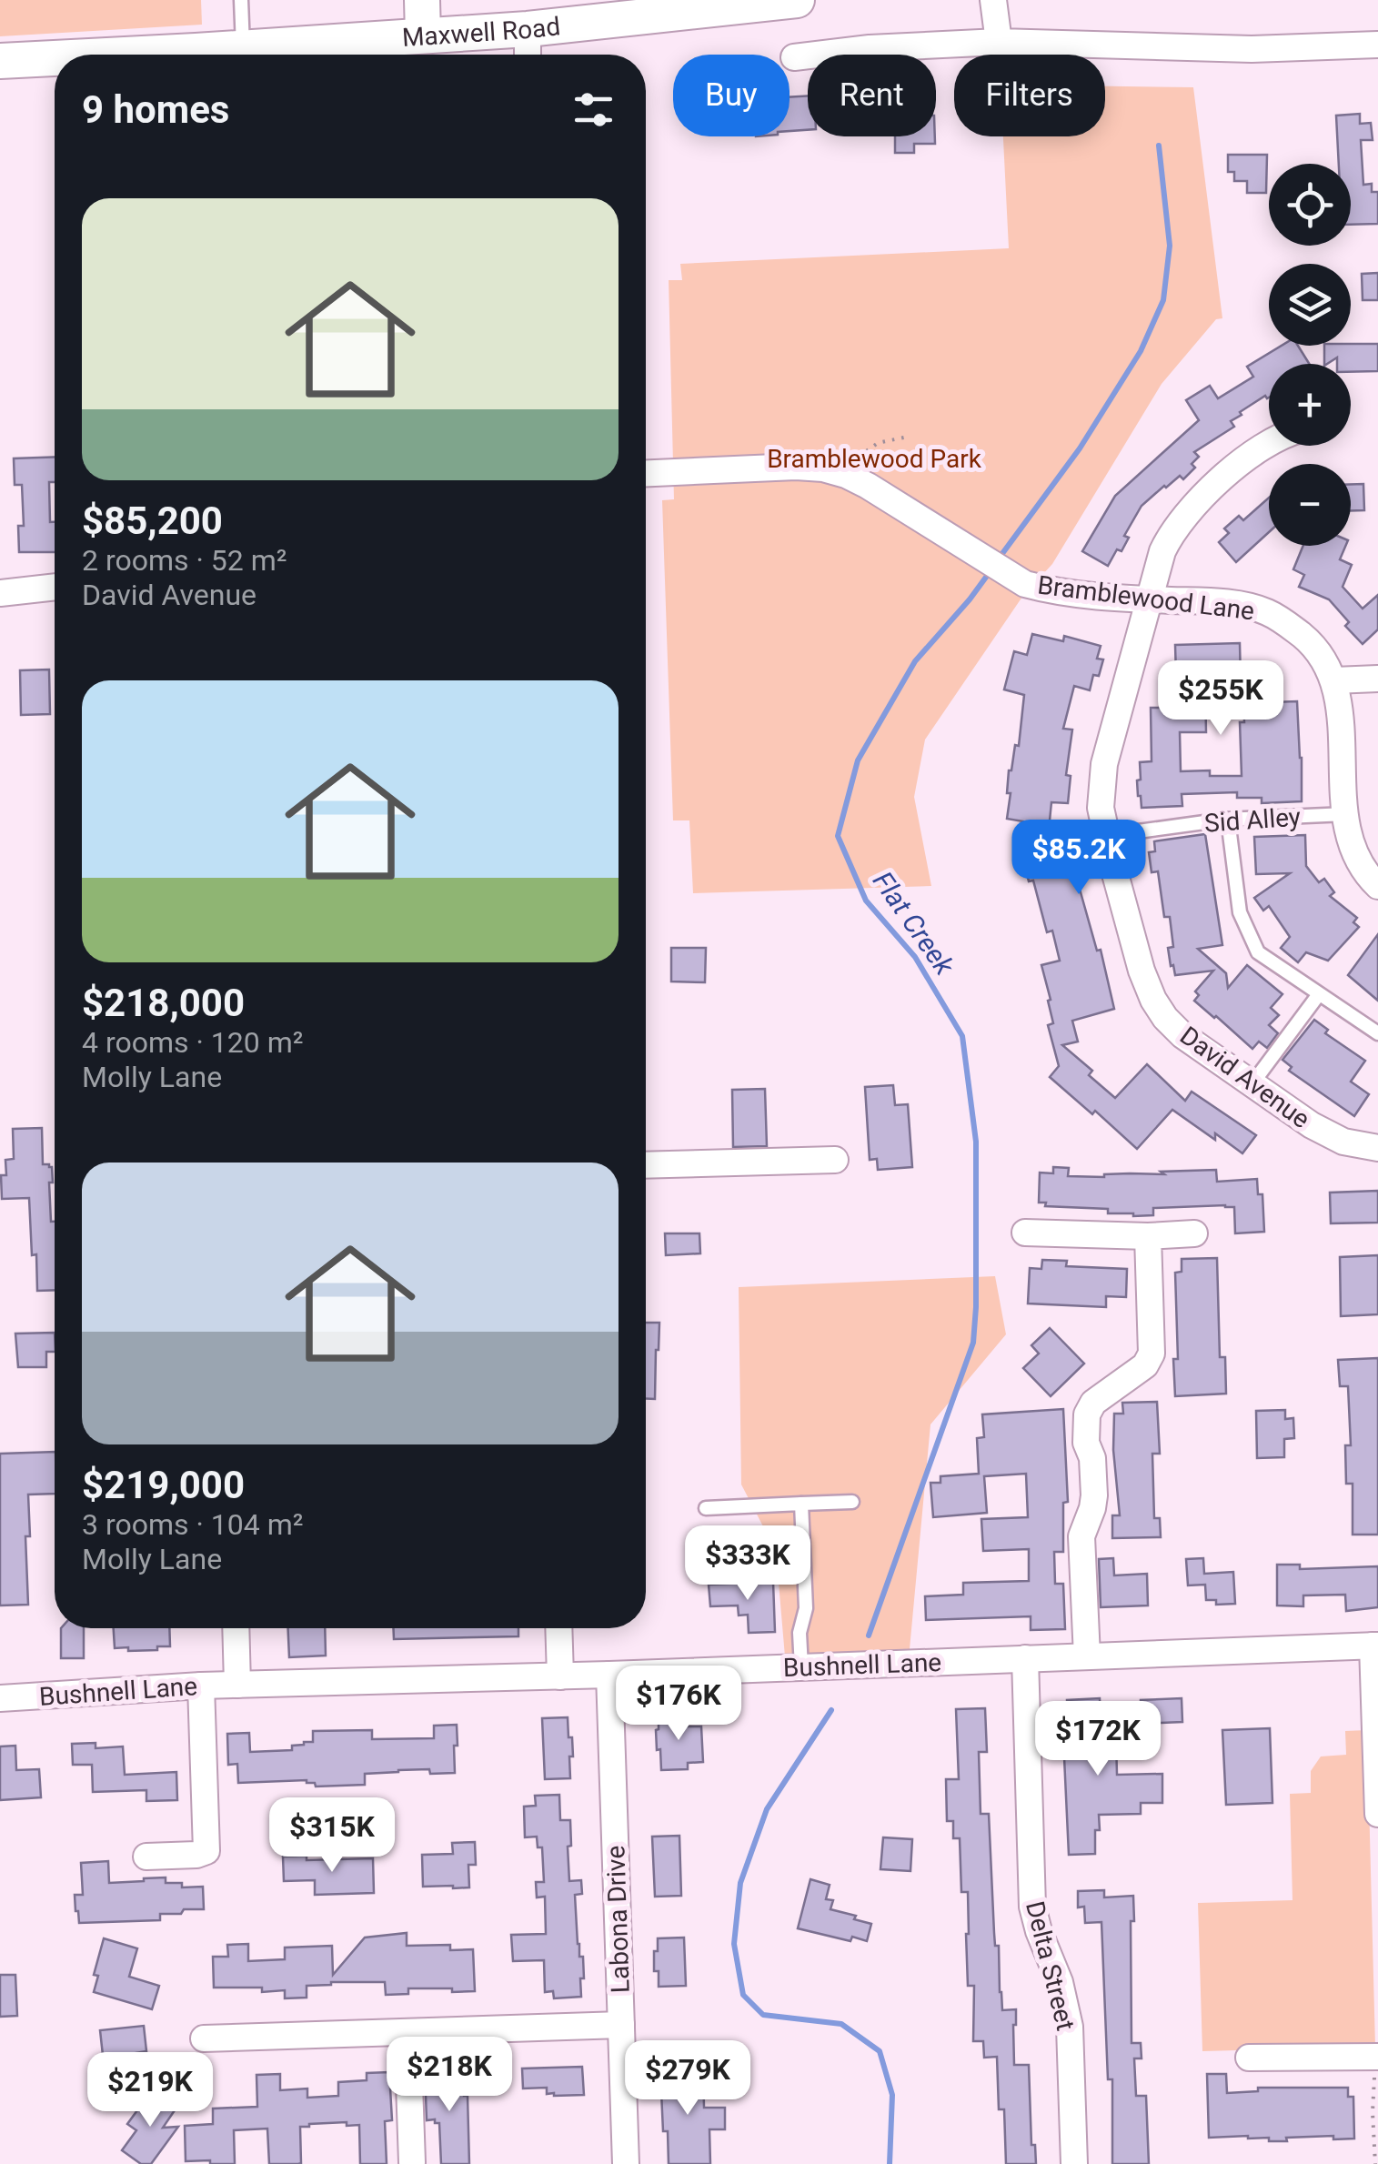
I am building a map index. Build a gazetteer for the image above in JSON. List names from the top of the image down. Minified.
{"streets":{"main road":["Maxwell Road"],"street":["Bramblewood Lane","David Avenue","Bushnell Lane","Labona Drive","Delta Street"],"lane":["Sid Alley"]},"crossings":[["Bramblewood Lane","Sid Alley"],["Bramblewood Lane","David Avenue"],["Sid Alley","David Avenue"],["Bushnell Lane","Labona Drive"],["Bushnell Lane","Delta Street"]],"water":["Flat Creek"],"parks":["Bramblewood Park"],"page":{"chip":["Buy","Rent","Filters"],"heading":"9 homes","map_buttons":["+","−"],"list":[{"name":"$85,200","note":"2 rooms · 52 m² · David Avenue"},{"name":"$218,000","note":"4 rooms · 120 m² · Molly Lane"},{"name":"$219,000","note":"3 rooms · 104 m² · Molly Lane"}],"price":["$255K","$85.2K","$333K","$176K","$172K","$315K","$218K","$279K","$219K"]}}
